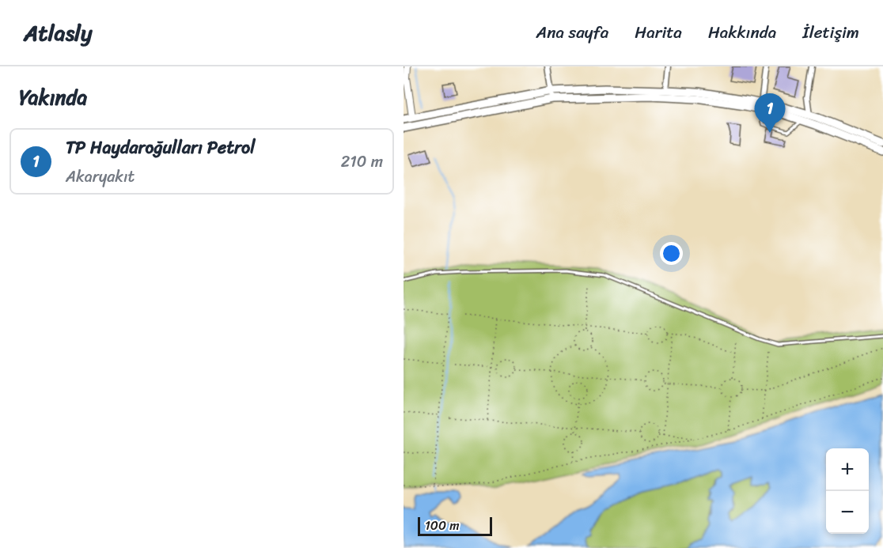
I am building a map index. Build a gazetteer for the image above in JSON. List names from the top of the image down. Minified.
{"scale_bar":"100 m","page":{"header":"Atlasly","nav":["Ana sayfa","Harita","Hakkında","İletişim"],"heading":"Yakında","pins":"1","list":[{"mark":"1","name":"TP Haydaroğulları Petrol","note":"Akaryakıt","value":"210 m"}],"map_buttons":["+","−"],"scale":"100 m"}}
